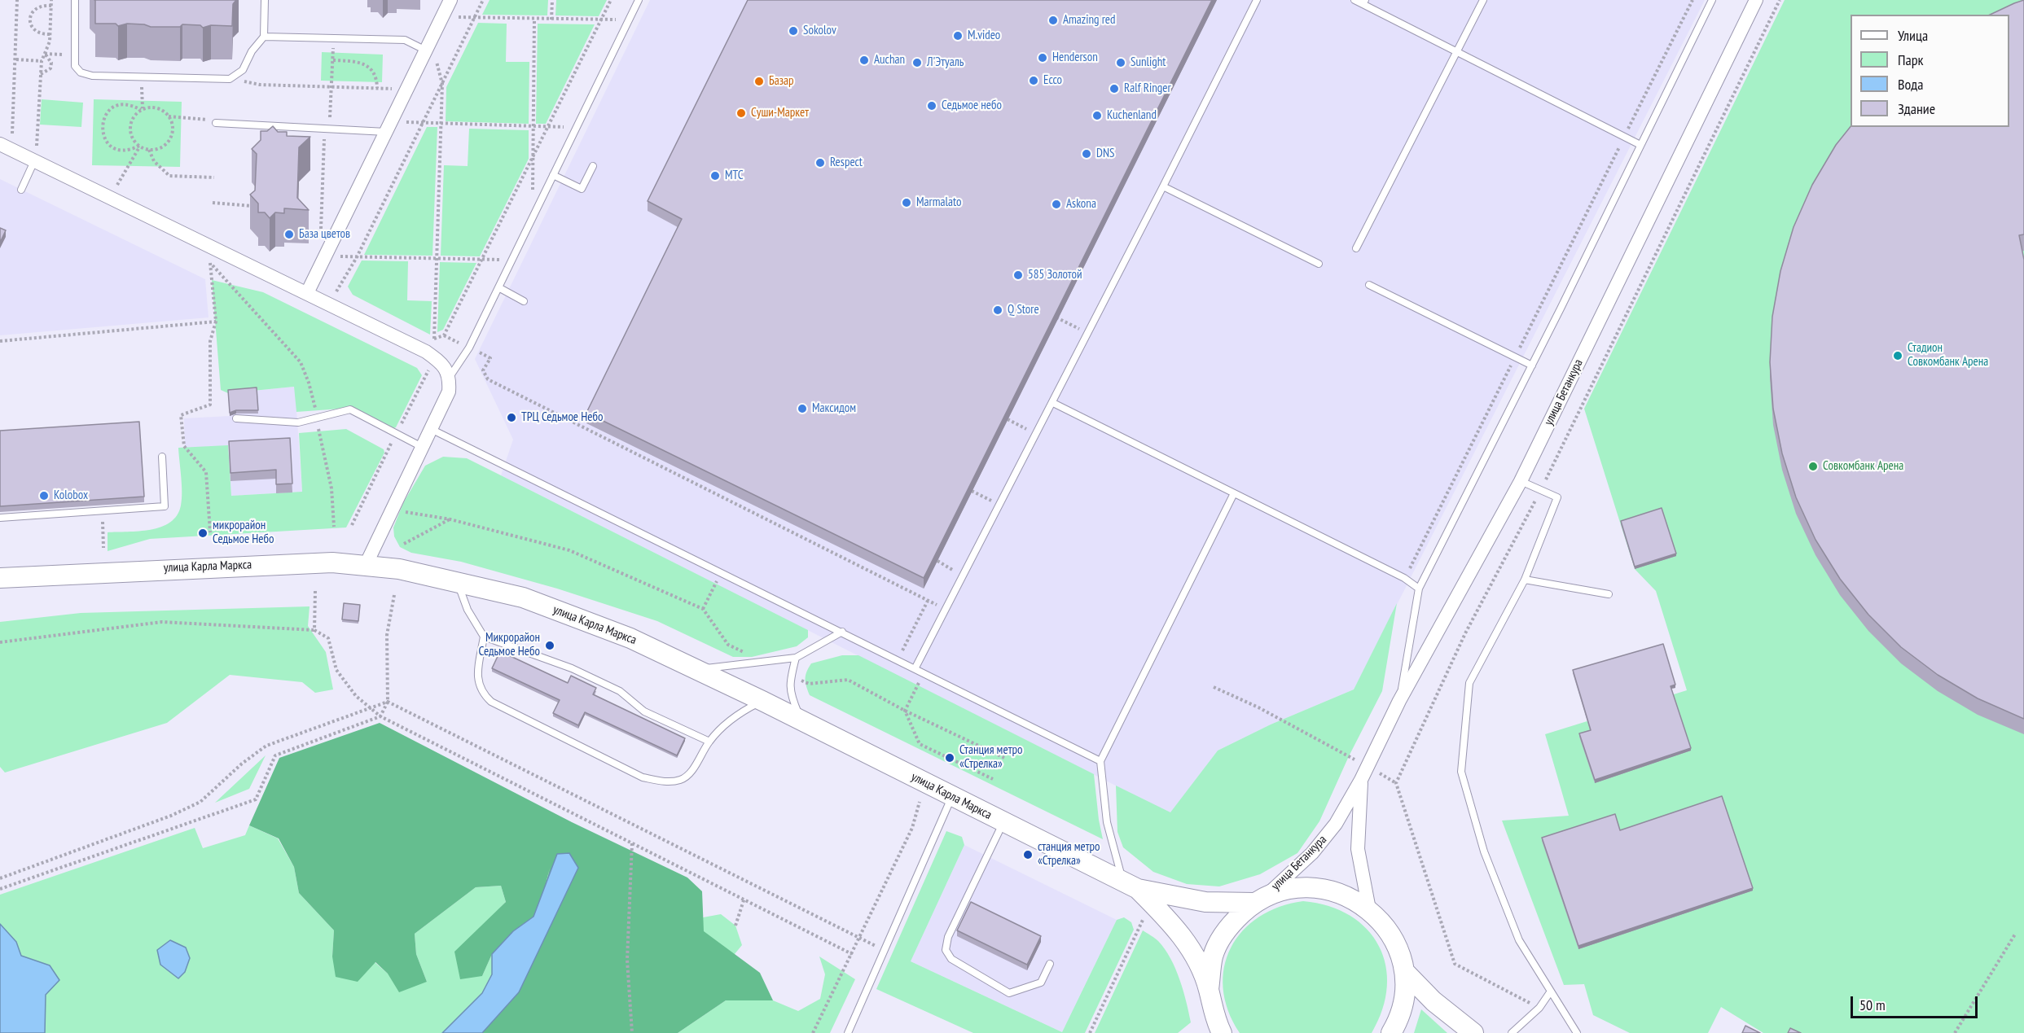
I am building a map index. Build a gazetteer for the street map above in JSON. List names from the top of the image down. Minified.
{"streets":{"main road":["улица Карла Маркса"],"street":["улица Бетанкура"]},"places":["Amazing red","Sokolov","M.video","Henderson","Auchan","Л'Этуаль","Sunlight","Ecco","Базар","Ralf Ringer","Седьмое небо","Суши-Маркет","Kuchenland","DNS","Respect","МТС","Marmalato","Askona","База цветов","585 Золотой","Q Store","Стадион Совкомбанк Арена","Максидом","ТРЦ Седьмое Небо","Совкомбанк Арена","Kolobox","микрорайон Седьмое Небо","Микрорайон Седьмое Небо","Станция метро «Стрелка»","станция метро «Стрелка»"],"legend":["Улица","Парк","Вода","Здание"],"scale_bar":"50 m"}
